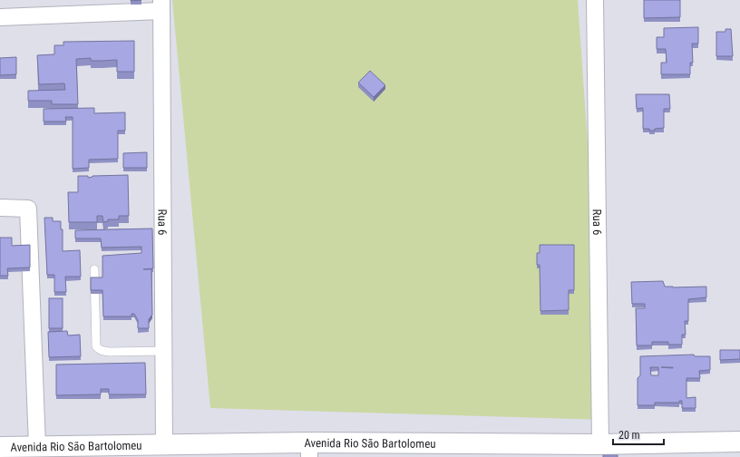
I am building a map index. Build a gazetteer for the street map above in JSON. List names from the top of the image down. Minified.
{"streets":{"street":["Rua 6","Avenida Rio São Bartolomeu"]},"crossings":[["Rua 6","Avenida Rio São Bartolomeu"]],"scale_bar":"20 m"}
